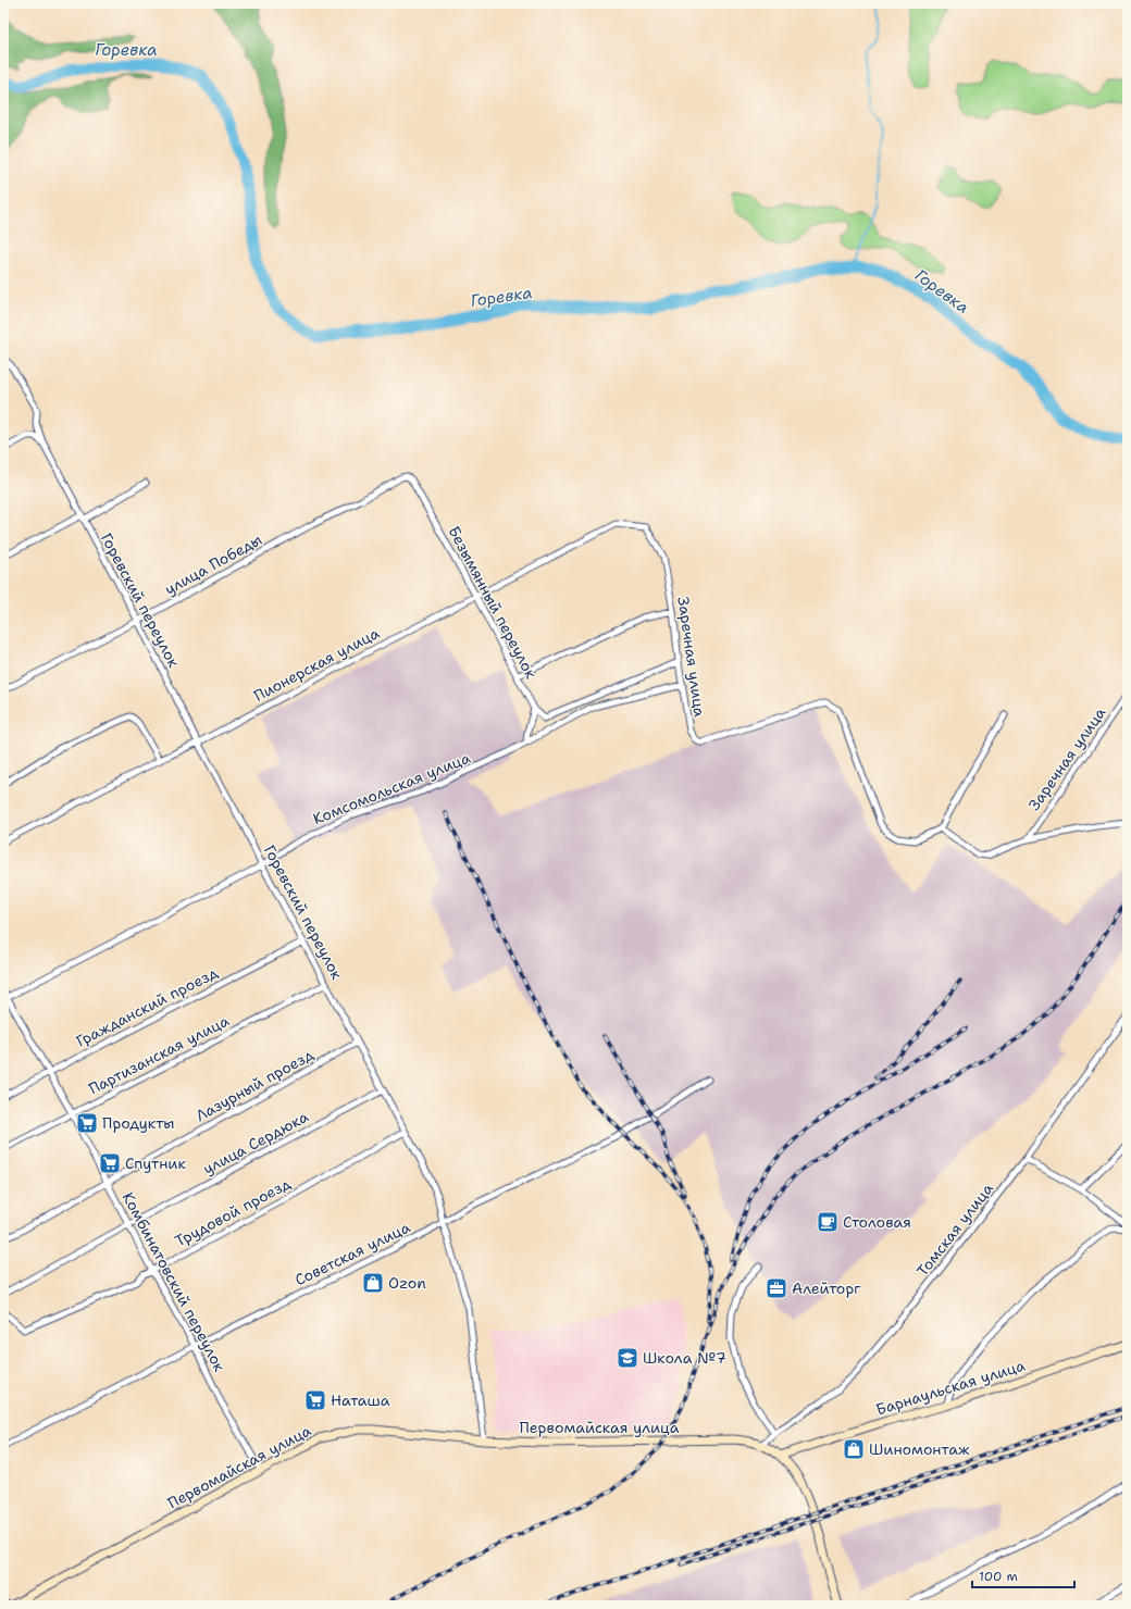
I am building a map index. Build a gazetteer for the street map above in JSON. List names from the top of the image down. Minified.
{"streets":{"main road":["Барнаульская улица","Первомайская улица"],"street":["улица Победы","Горевский переулок","Безымянный переулок","Заречная улица","Пионерская улица","Комсомольская улица","Гражданский проезд","Партизанская улица","Лазурный проезд","улица Сердюка","Трудовой проезд","Томская улица","Советская улица","Комбинатовский переулок"]},"crossings":[["улица Победы","Горевский переулок"],["улица Победы","Безымянный переулок"],["Горевский переулок","Пионерская улица"],["Горевский переулок","Комсомольская улица"],["Горевский переулок","Гражданский проезд"],["Горевский переулок","Партизанская улица"],["Горевский переулок","Лазурный проезд"],["Горевский переулок","улица Сердюка"],["Горевский переулок","Трудовой проезд"],["Горевский переулок","Советская улица"],["Горевский переулок","Первомайская улица"],["Безымянный переулок","Пионерская улица"],["Заречная улица","Пионерская улица"],["Заречная улица","Комсомольская улица"],["Комсомольская улица","Комбинатовский переулок"],["Гражданский проезд","Комбинатовский переулок"],["Партизанская улица","Комбинатовский переулок"],["Лазурный проезд","Комбинатовский переулок"],["улица Сердюка","Комбинатовский переулок"],["Трудовой проезд","Комбинатовский переулок"],["Советская улица","Комбинатовский переулок"],["Комбинатовский переулок","Первомайская улица"],["Барнаульская улица","Первомайская улица"]],"water":["Горевка"],"places":{"supermarket":["Продукты","Спутник","Наташа"],"cafe":["Столовая"],"shop":["Ozon","Шиномонтаж"],"office":["Алейторг"],"school or university":["Школа №7"]},"scale_bar":"100 m"}
